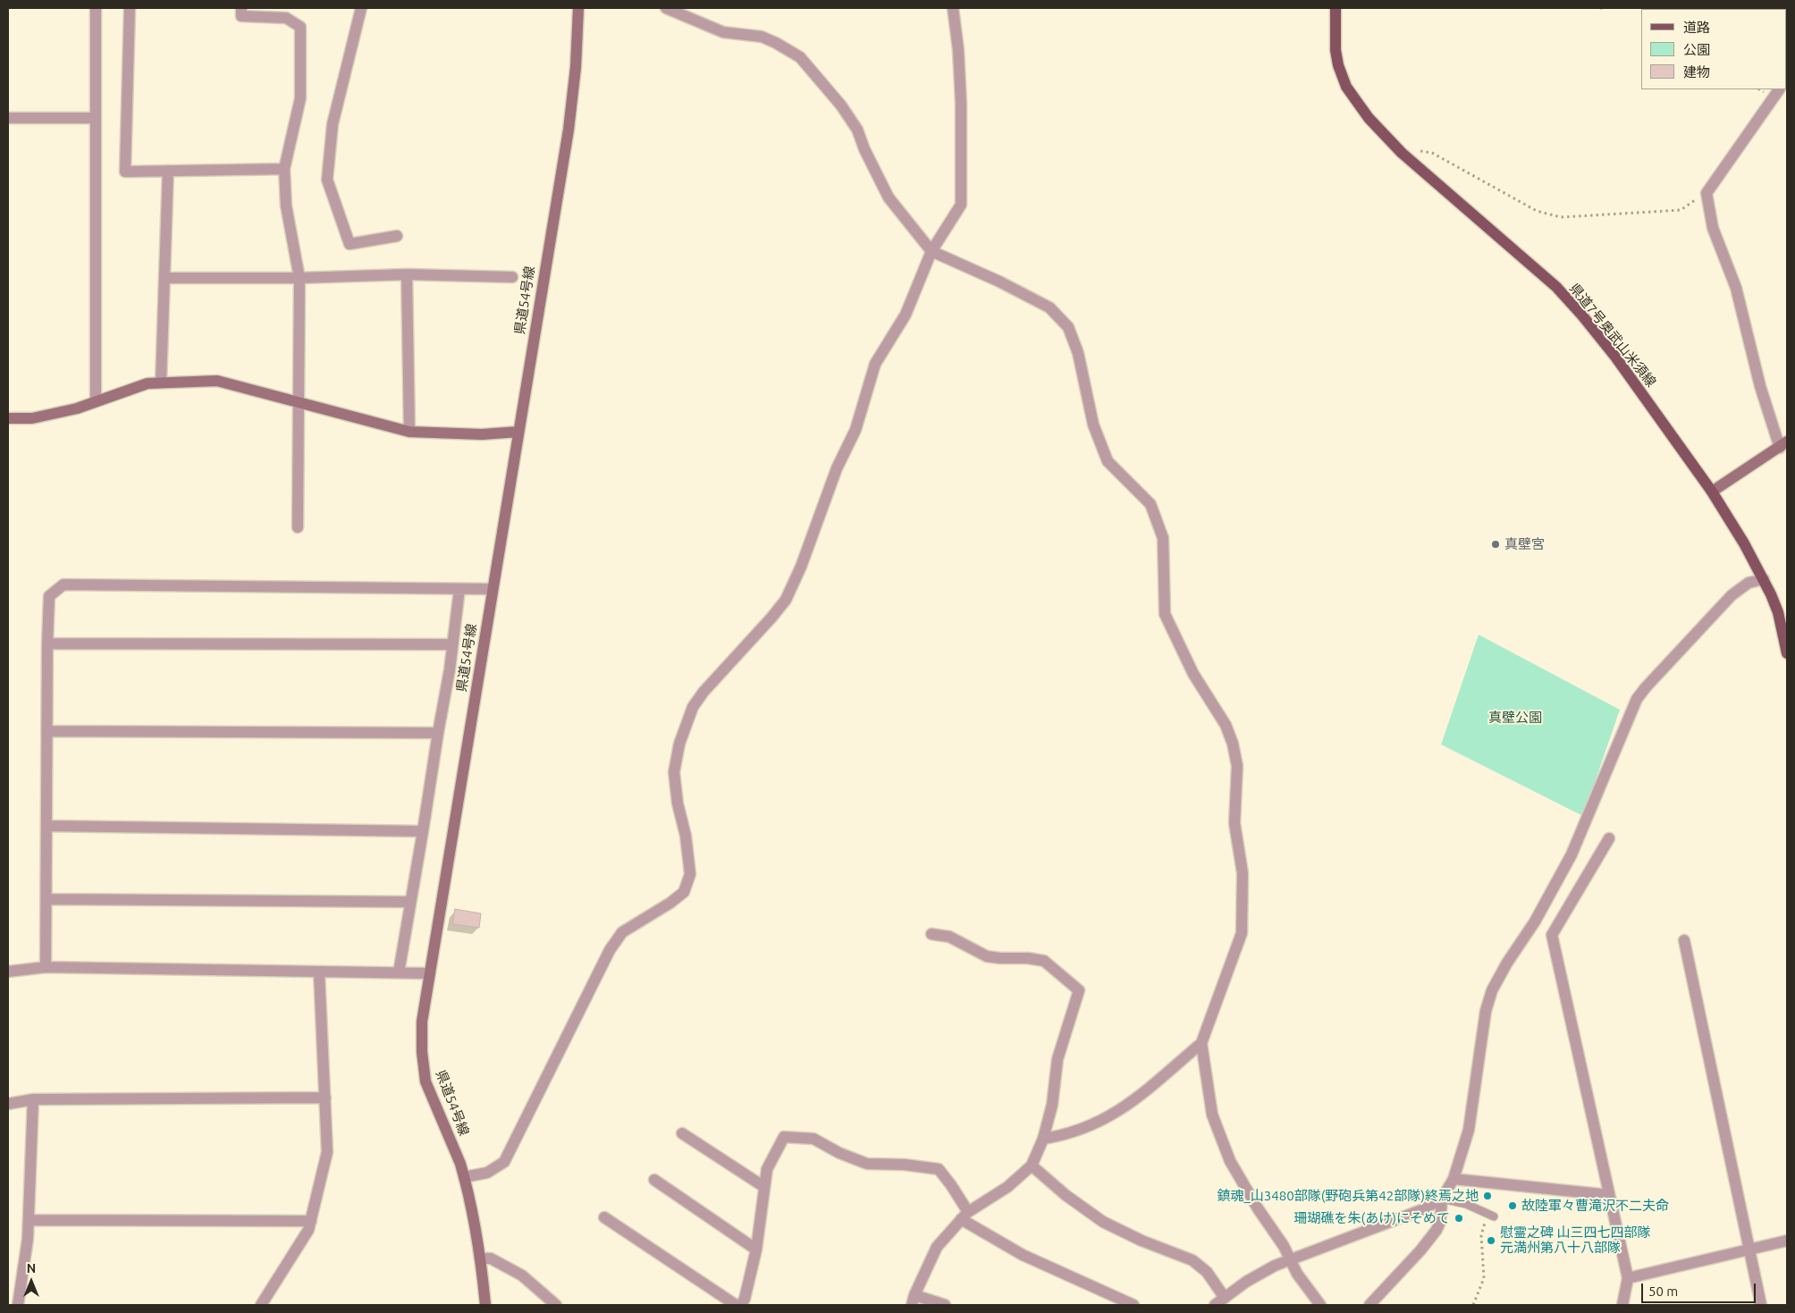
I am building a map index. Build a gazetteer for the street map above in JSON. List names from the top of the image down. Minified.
{"streets":{"main road":["県道54号線","県道7号奥武山米須線"]},"parks":["真壁公園"],"places":["真壁宮","鎮魂_山3480部隊(野砲兵第42部隊)終焉之地","故陸軍々曹滝沢不二夫命","珊瑚礁を朱(あけ)にそめて","慰霊之碑 山三四七四部隊 元満州第八十八部隊"],"legend":["道路","公園","建物"],"scale_bar":"50 m","north":"top"}
